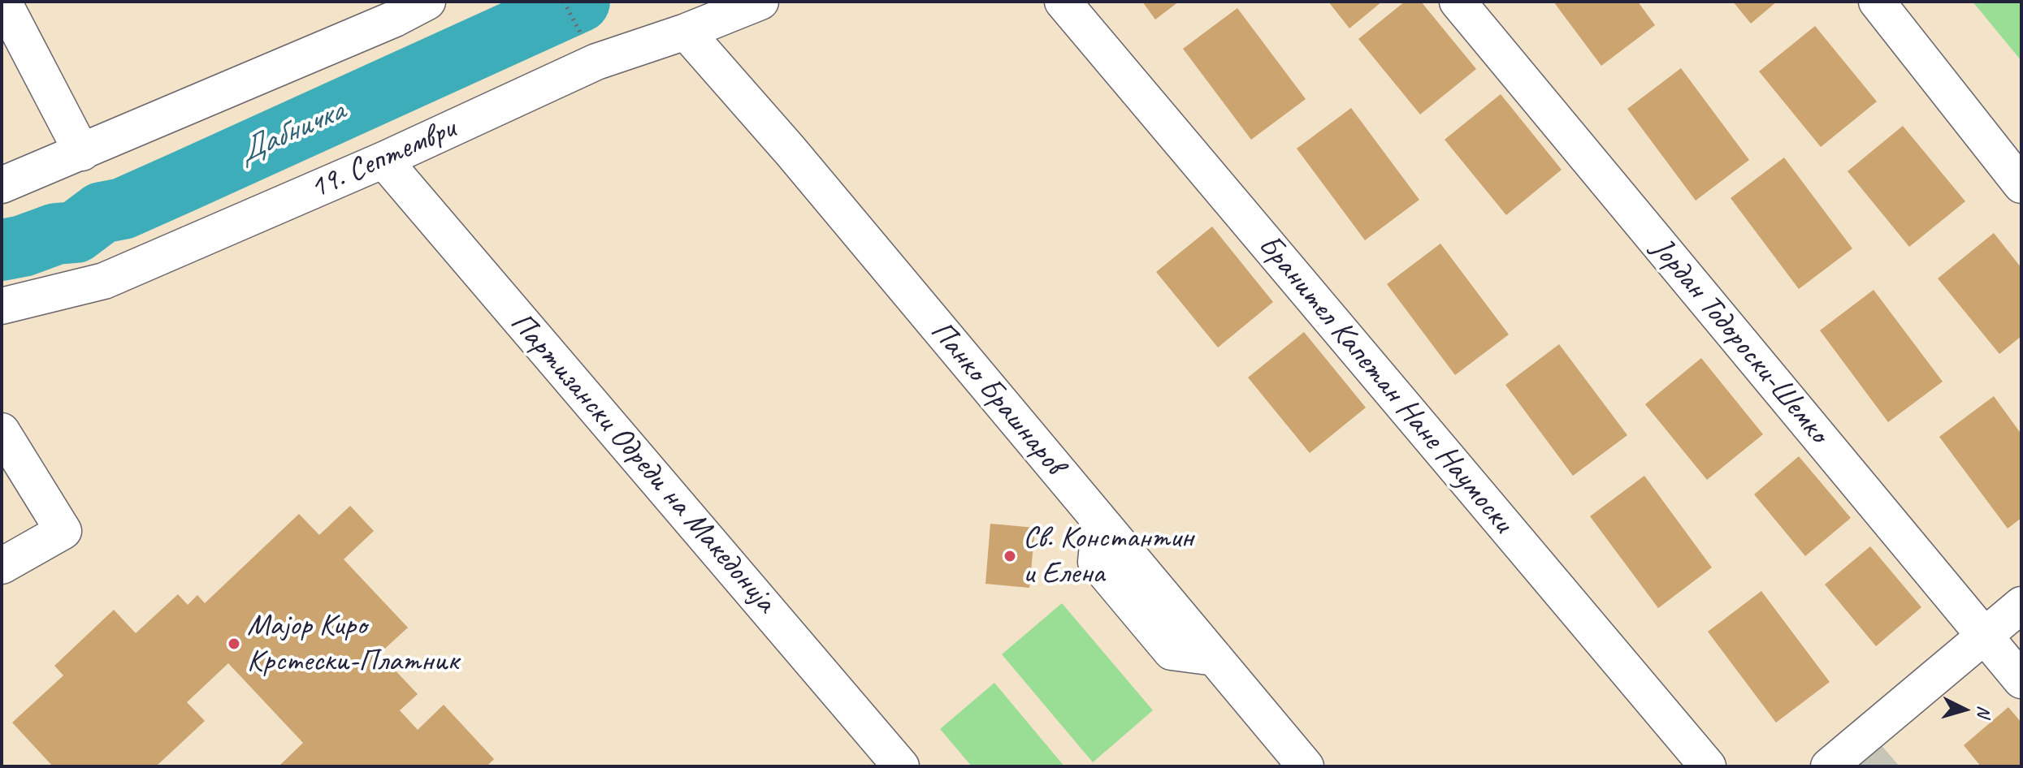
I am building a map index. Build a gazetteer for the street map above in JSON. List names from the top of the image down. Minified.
{"streets":{"street":["19. Септември","Јордан Тодороски-Шемко","Бранител Капетан Нане Наумоски","Панко Брашнаров","Партизански Одреди на Македонија"]},"crossings":[["19. Септември","Панко Брашнаров"],["19. Септември","Партизански Одреди на Македонија"]],"water":["Дабничка"],"places":["Св. Константин и Елена","Мајор Киро Крстески-Платник"],"north":"right"}
